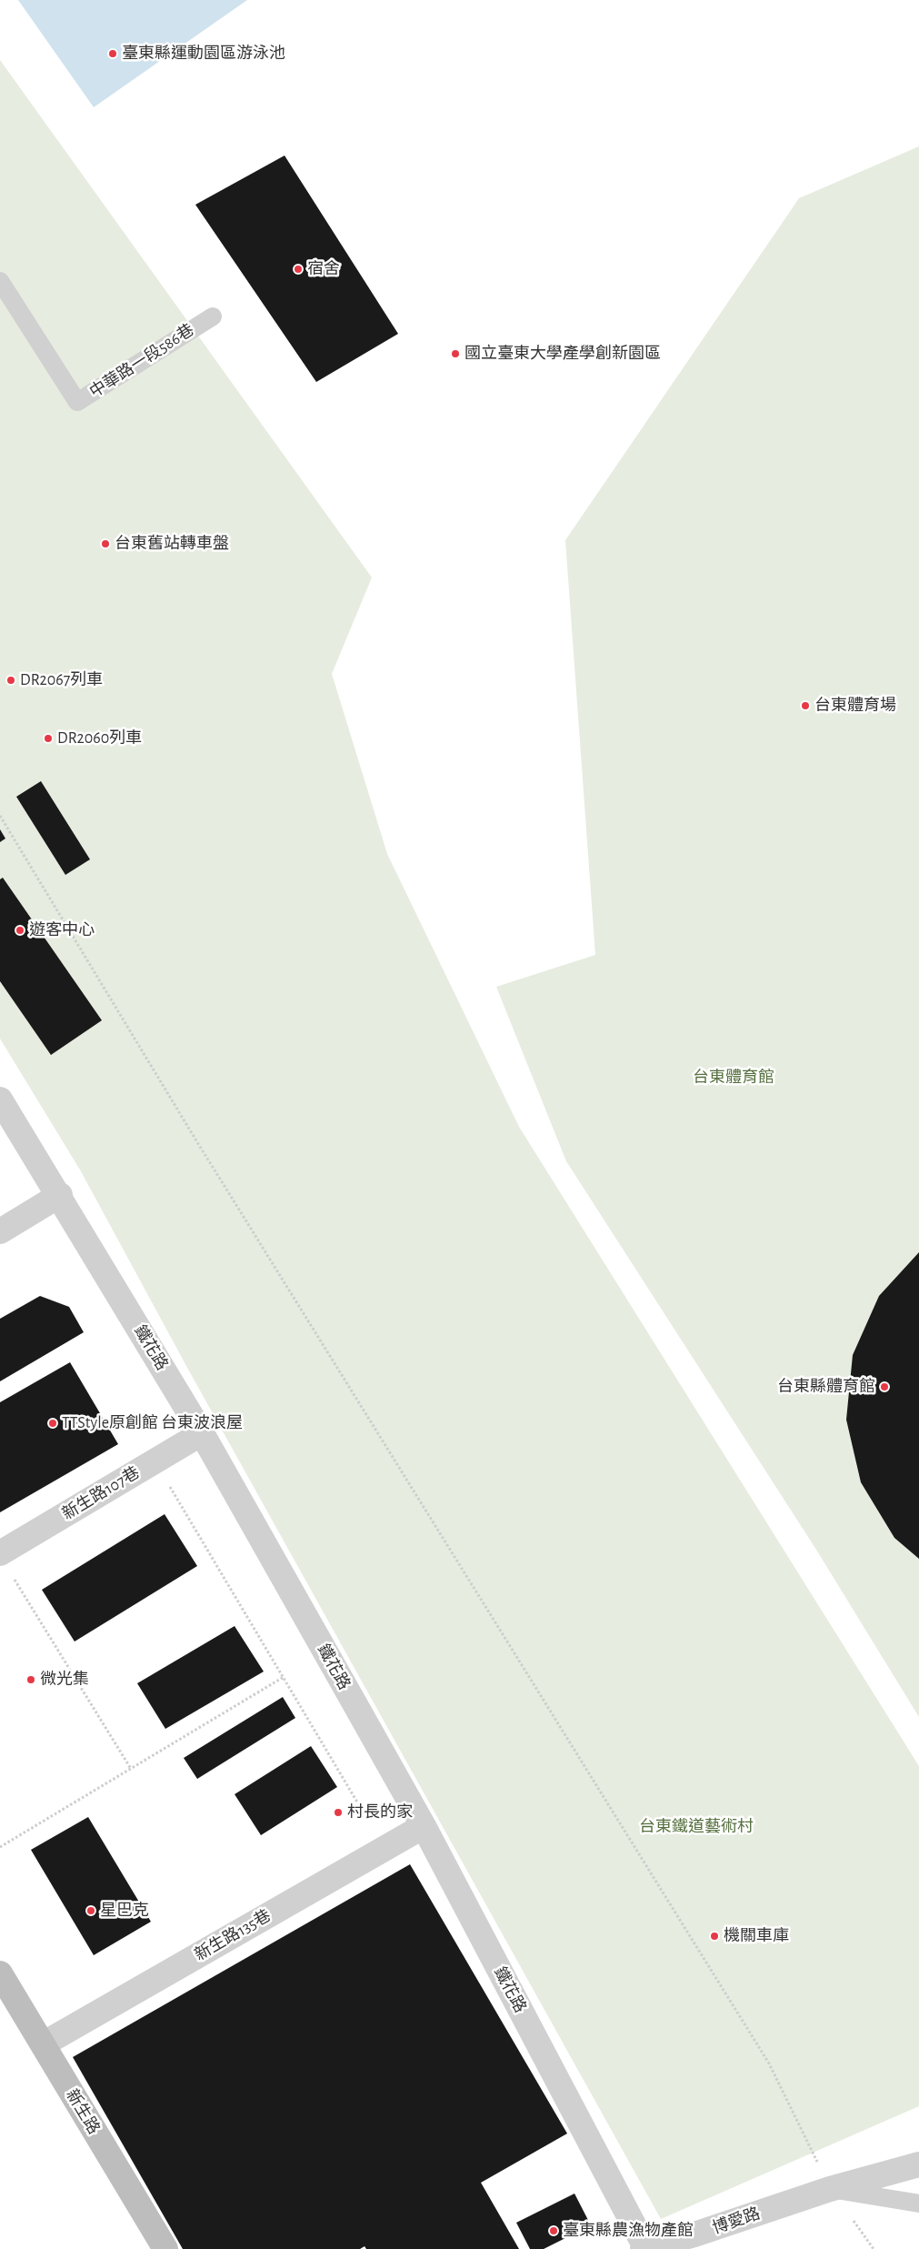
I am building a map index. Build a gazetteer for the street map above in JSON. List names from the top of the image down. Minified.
{"streets":{"street":["鐵花路","新生路107巷","新生路135巷","新生路","博愛路"],"lane":["中華路一段586巷"]},"crossings":[["鐵花路","新生路107巷"],["鐵花路","新生路135巷"],["鐵花路","博愛路"],["新生路135巷","新生路"]],"parks":["台東體育館","台東鐵道藝術村"],"places":["臺東縣運動園區游泳池","宿舍","國立臺東大學產學創新園區","台東舊站轉車盤","DR2067列車","台東體育場","DR2060列車","遊客中心","台東縣體育館","TTStyle原創館 台東波浪屋","微光集","村長的家","星巴克","機關車庫","臺東縣農漁物產館"]}
